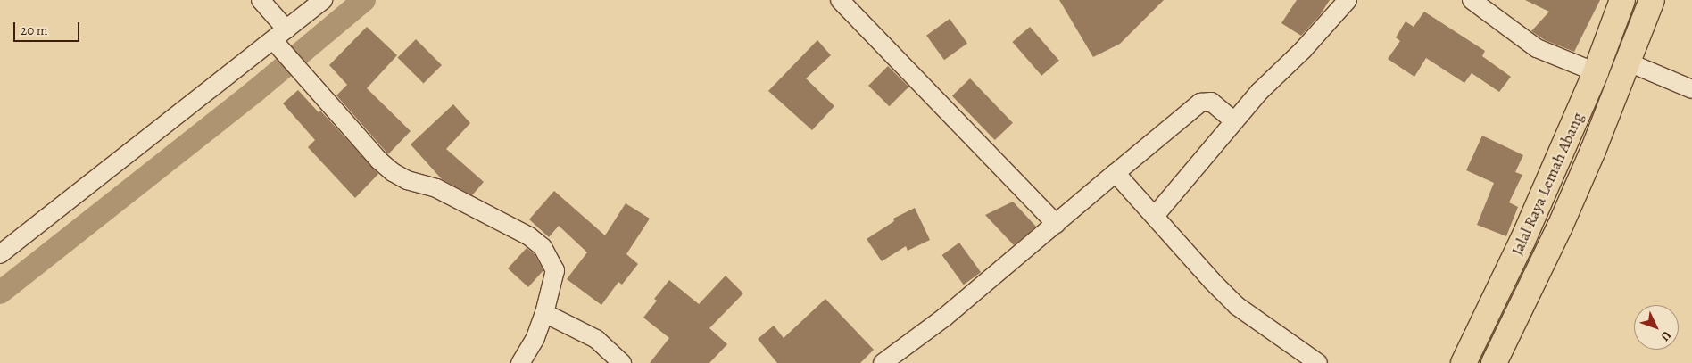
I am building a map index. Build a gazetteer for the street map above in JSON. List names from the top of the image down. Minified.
{"streets":{"highway":["Jalal Raya Lemah Abang"]},"scale_bar":"20 m","north":"bottom right"}
